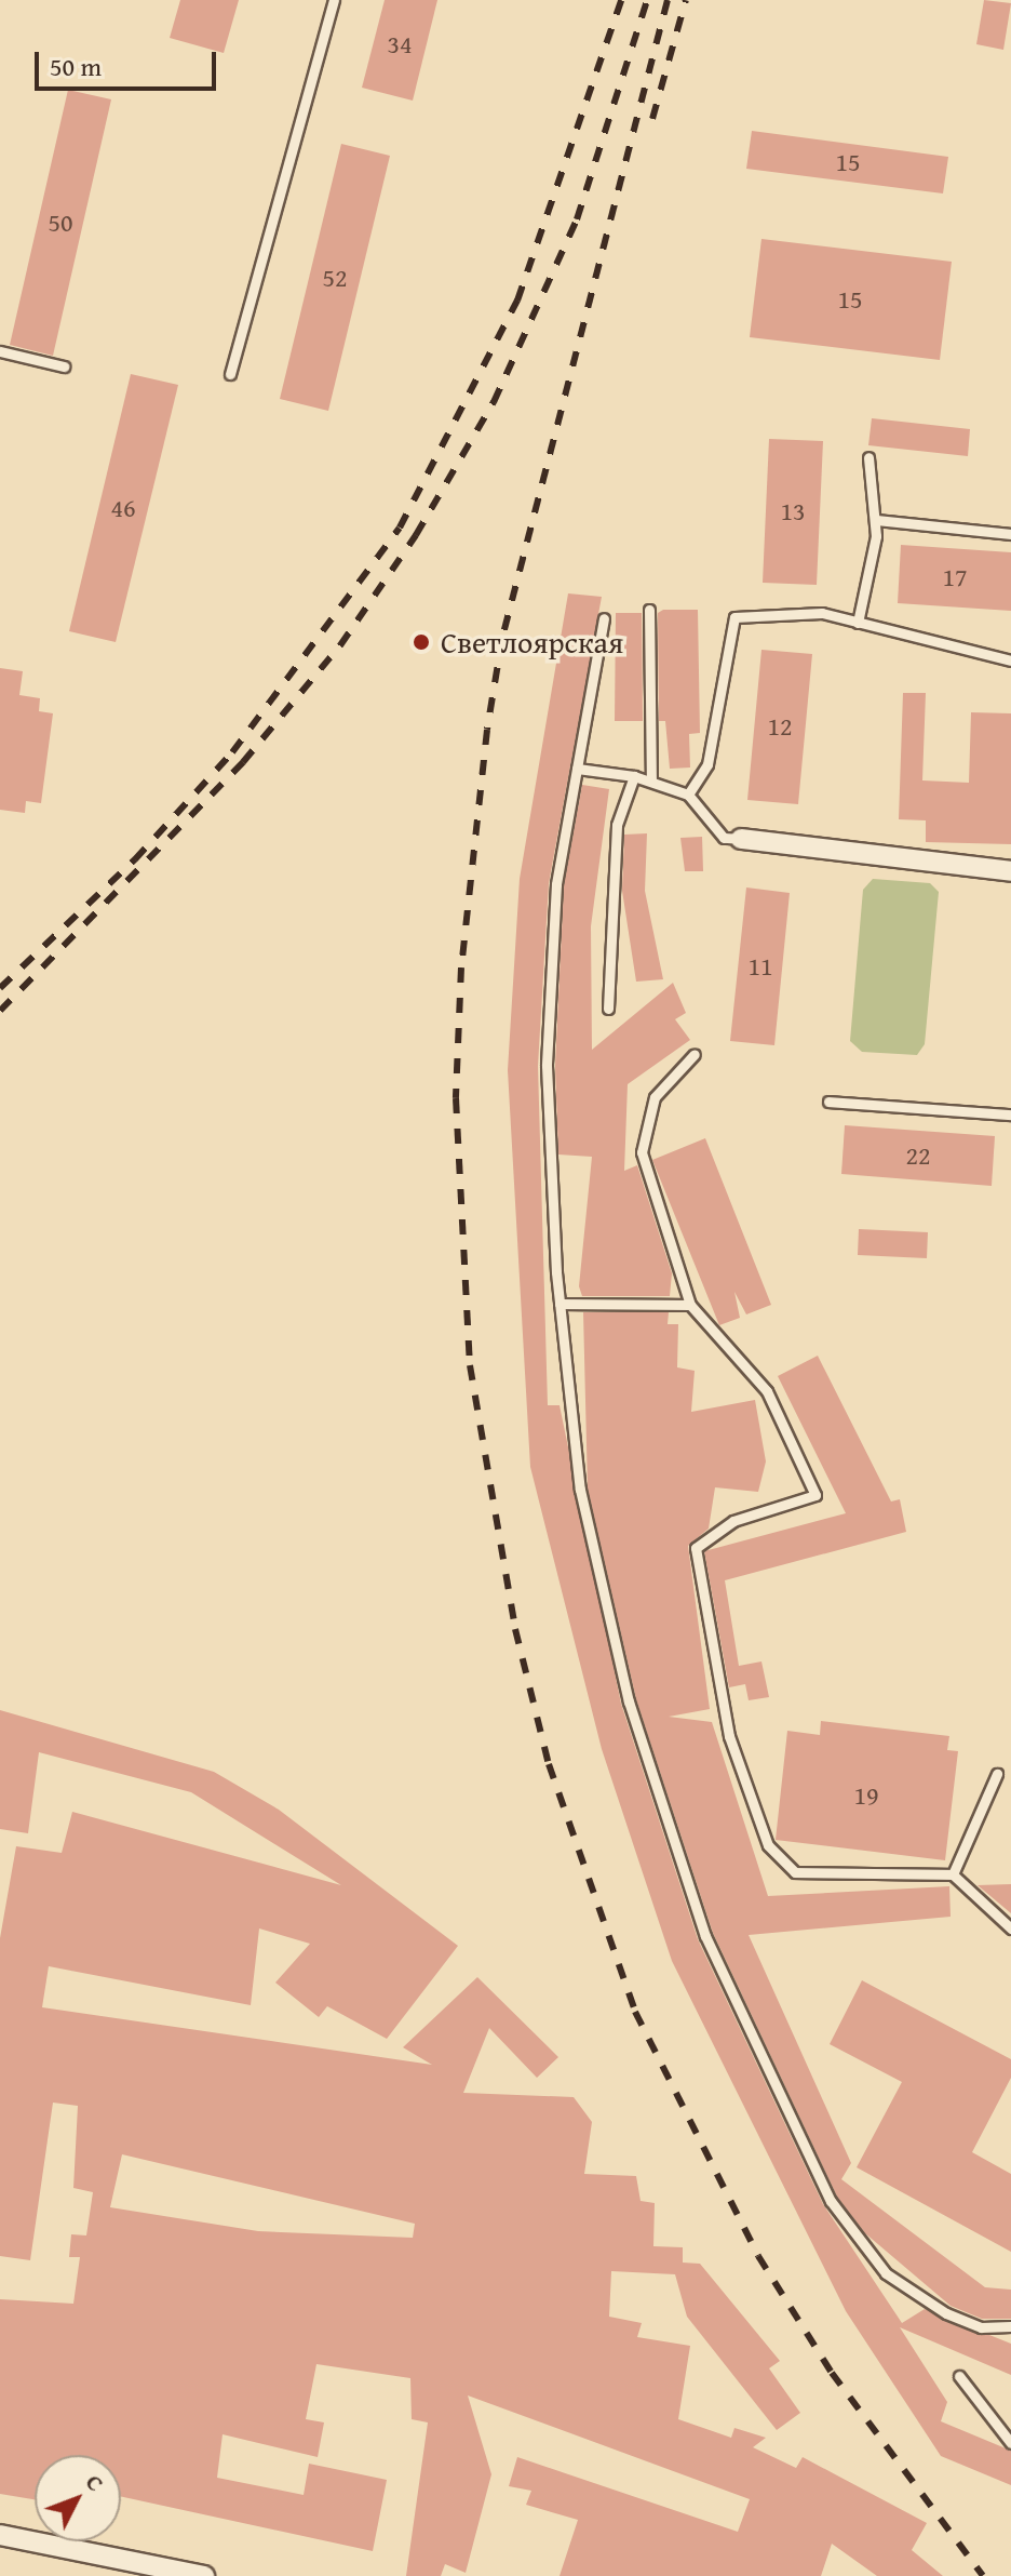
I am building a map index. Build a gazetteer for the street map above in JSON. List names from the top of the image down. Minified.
{"places":["Светлоярская"],"house_numbers":["34","15","50","52","15","46","13","17","12","11","22","19"],"scale_bar":"50 m","north":"top right"}
